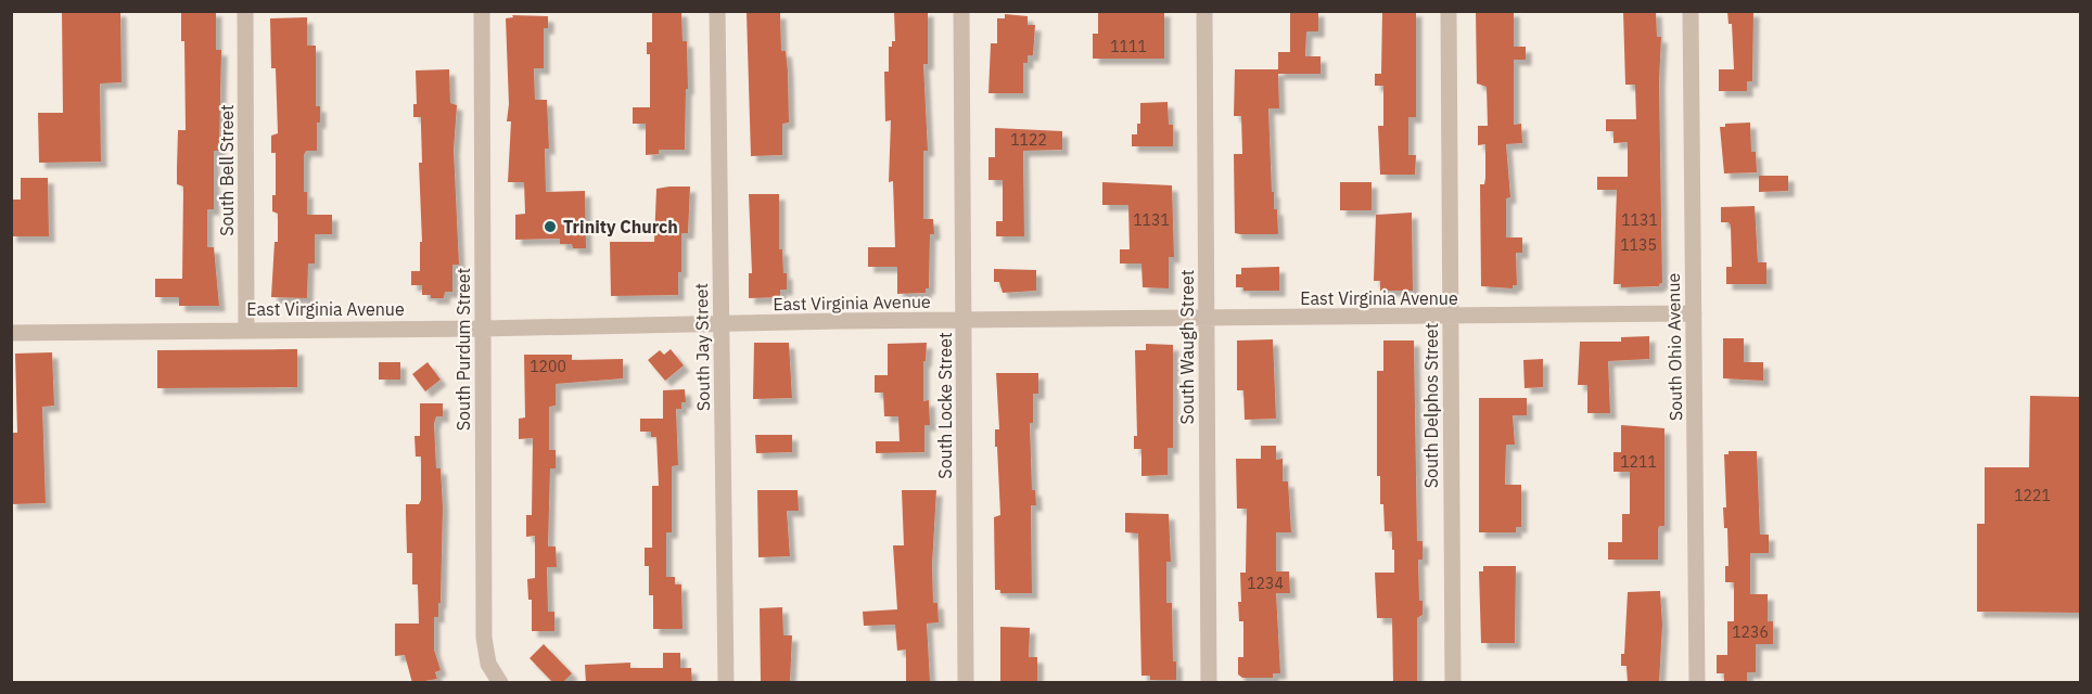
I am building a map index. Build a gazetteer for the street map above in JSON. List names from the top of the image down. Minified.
{"streets":{"street":["South Bell Street","East Virginia Avenue","South Jay Street","South Waugh Street","South Ohio Avenue","South Purdum Street","South Locke Street","South Delphos Street"]},"crossings":[["South Bell Street","East Virginia Avenue"],["East Virginia Avenue","South Jay Street"],["East Virginia Avenue","South Waugh Street"],["East Virginia Avenue","South Ohio Avenue"],["East Virginia Avenue","South Purdum Street"],["East Virginia Avenue","South Locke Street"],["East Virginia Avenue","South Delphos Street"]],"places":["Trinity Church"],"house_numbers":["1111","1122","1131","1131","1135","1200","1211","1221","1234","1236"]}
